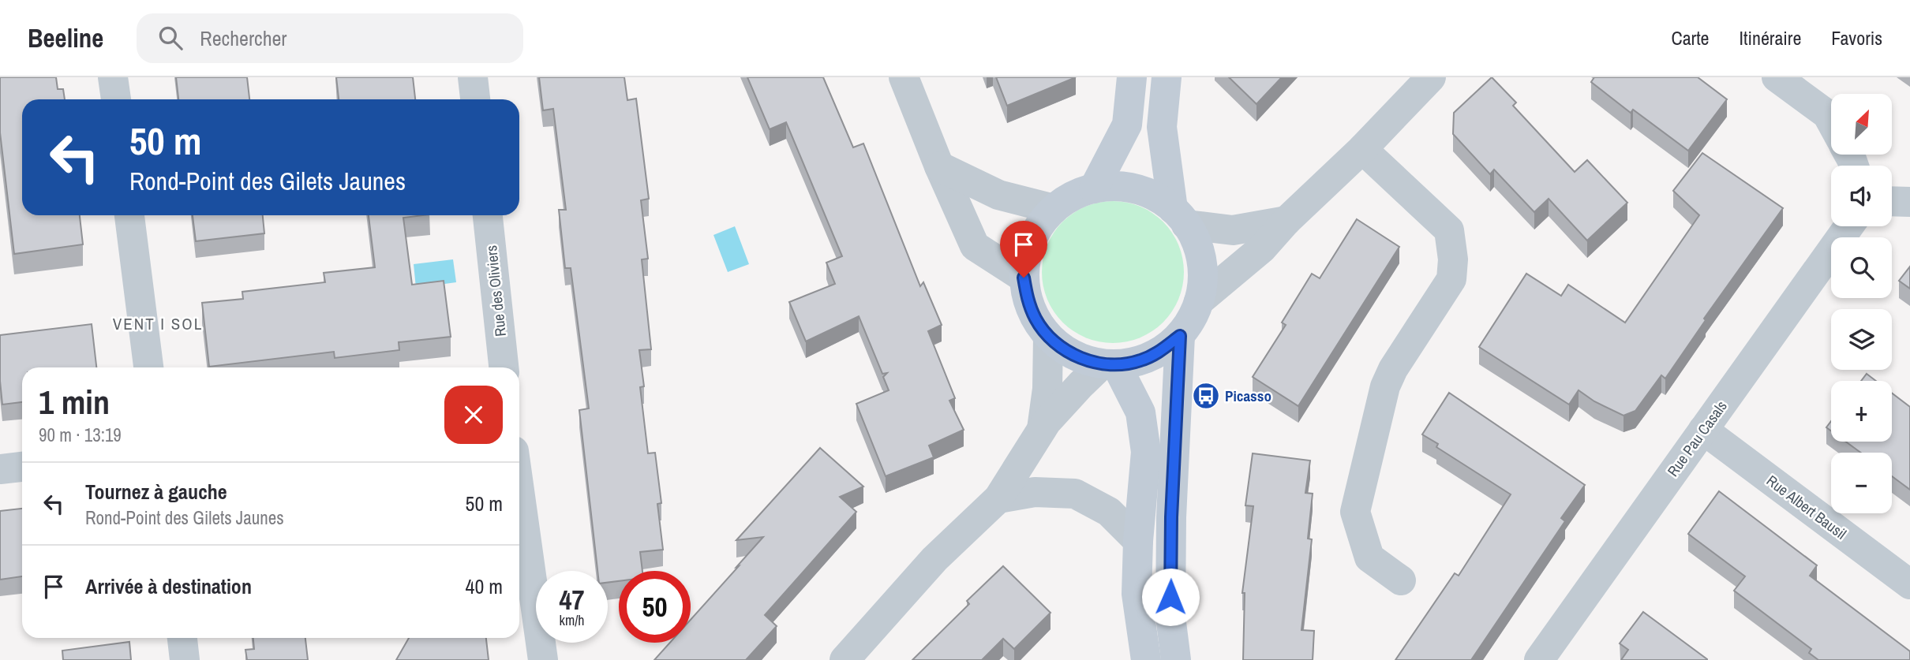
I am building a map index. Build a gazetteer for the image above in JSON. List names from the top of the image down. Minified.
{"streets":{"street":["Rue des Oliviers","Rue Pau Casals","Rue Albert Bausil"]},"crossings":[["Rue Pau Casals","Rue Albert Bausil"]],"districts":["VENT I SOL"],"places":{"bus stop":["Picasso"]},"north":"top right","page":{"header":"Beeline","search":"Rechercher","nav":["Carte","Itinéraire","Favoris"],"map_buttons":["+","−"],"turn":["50 m","Rond-Point des Gilets Jaunes"],"heading":["1 min","90 m · 13:19"],"list":[{"name":"Tournez à gauche","note":"Rond-Point des Gilets Jaunes","value":"50 m"},{"name":"Arrivée à destination","value":"40 m"}],"speed":"47 km/h","limit":"50"}}
